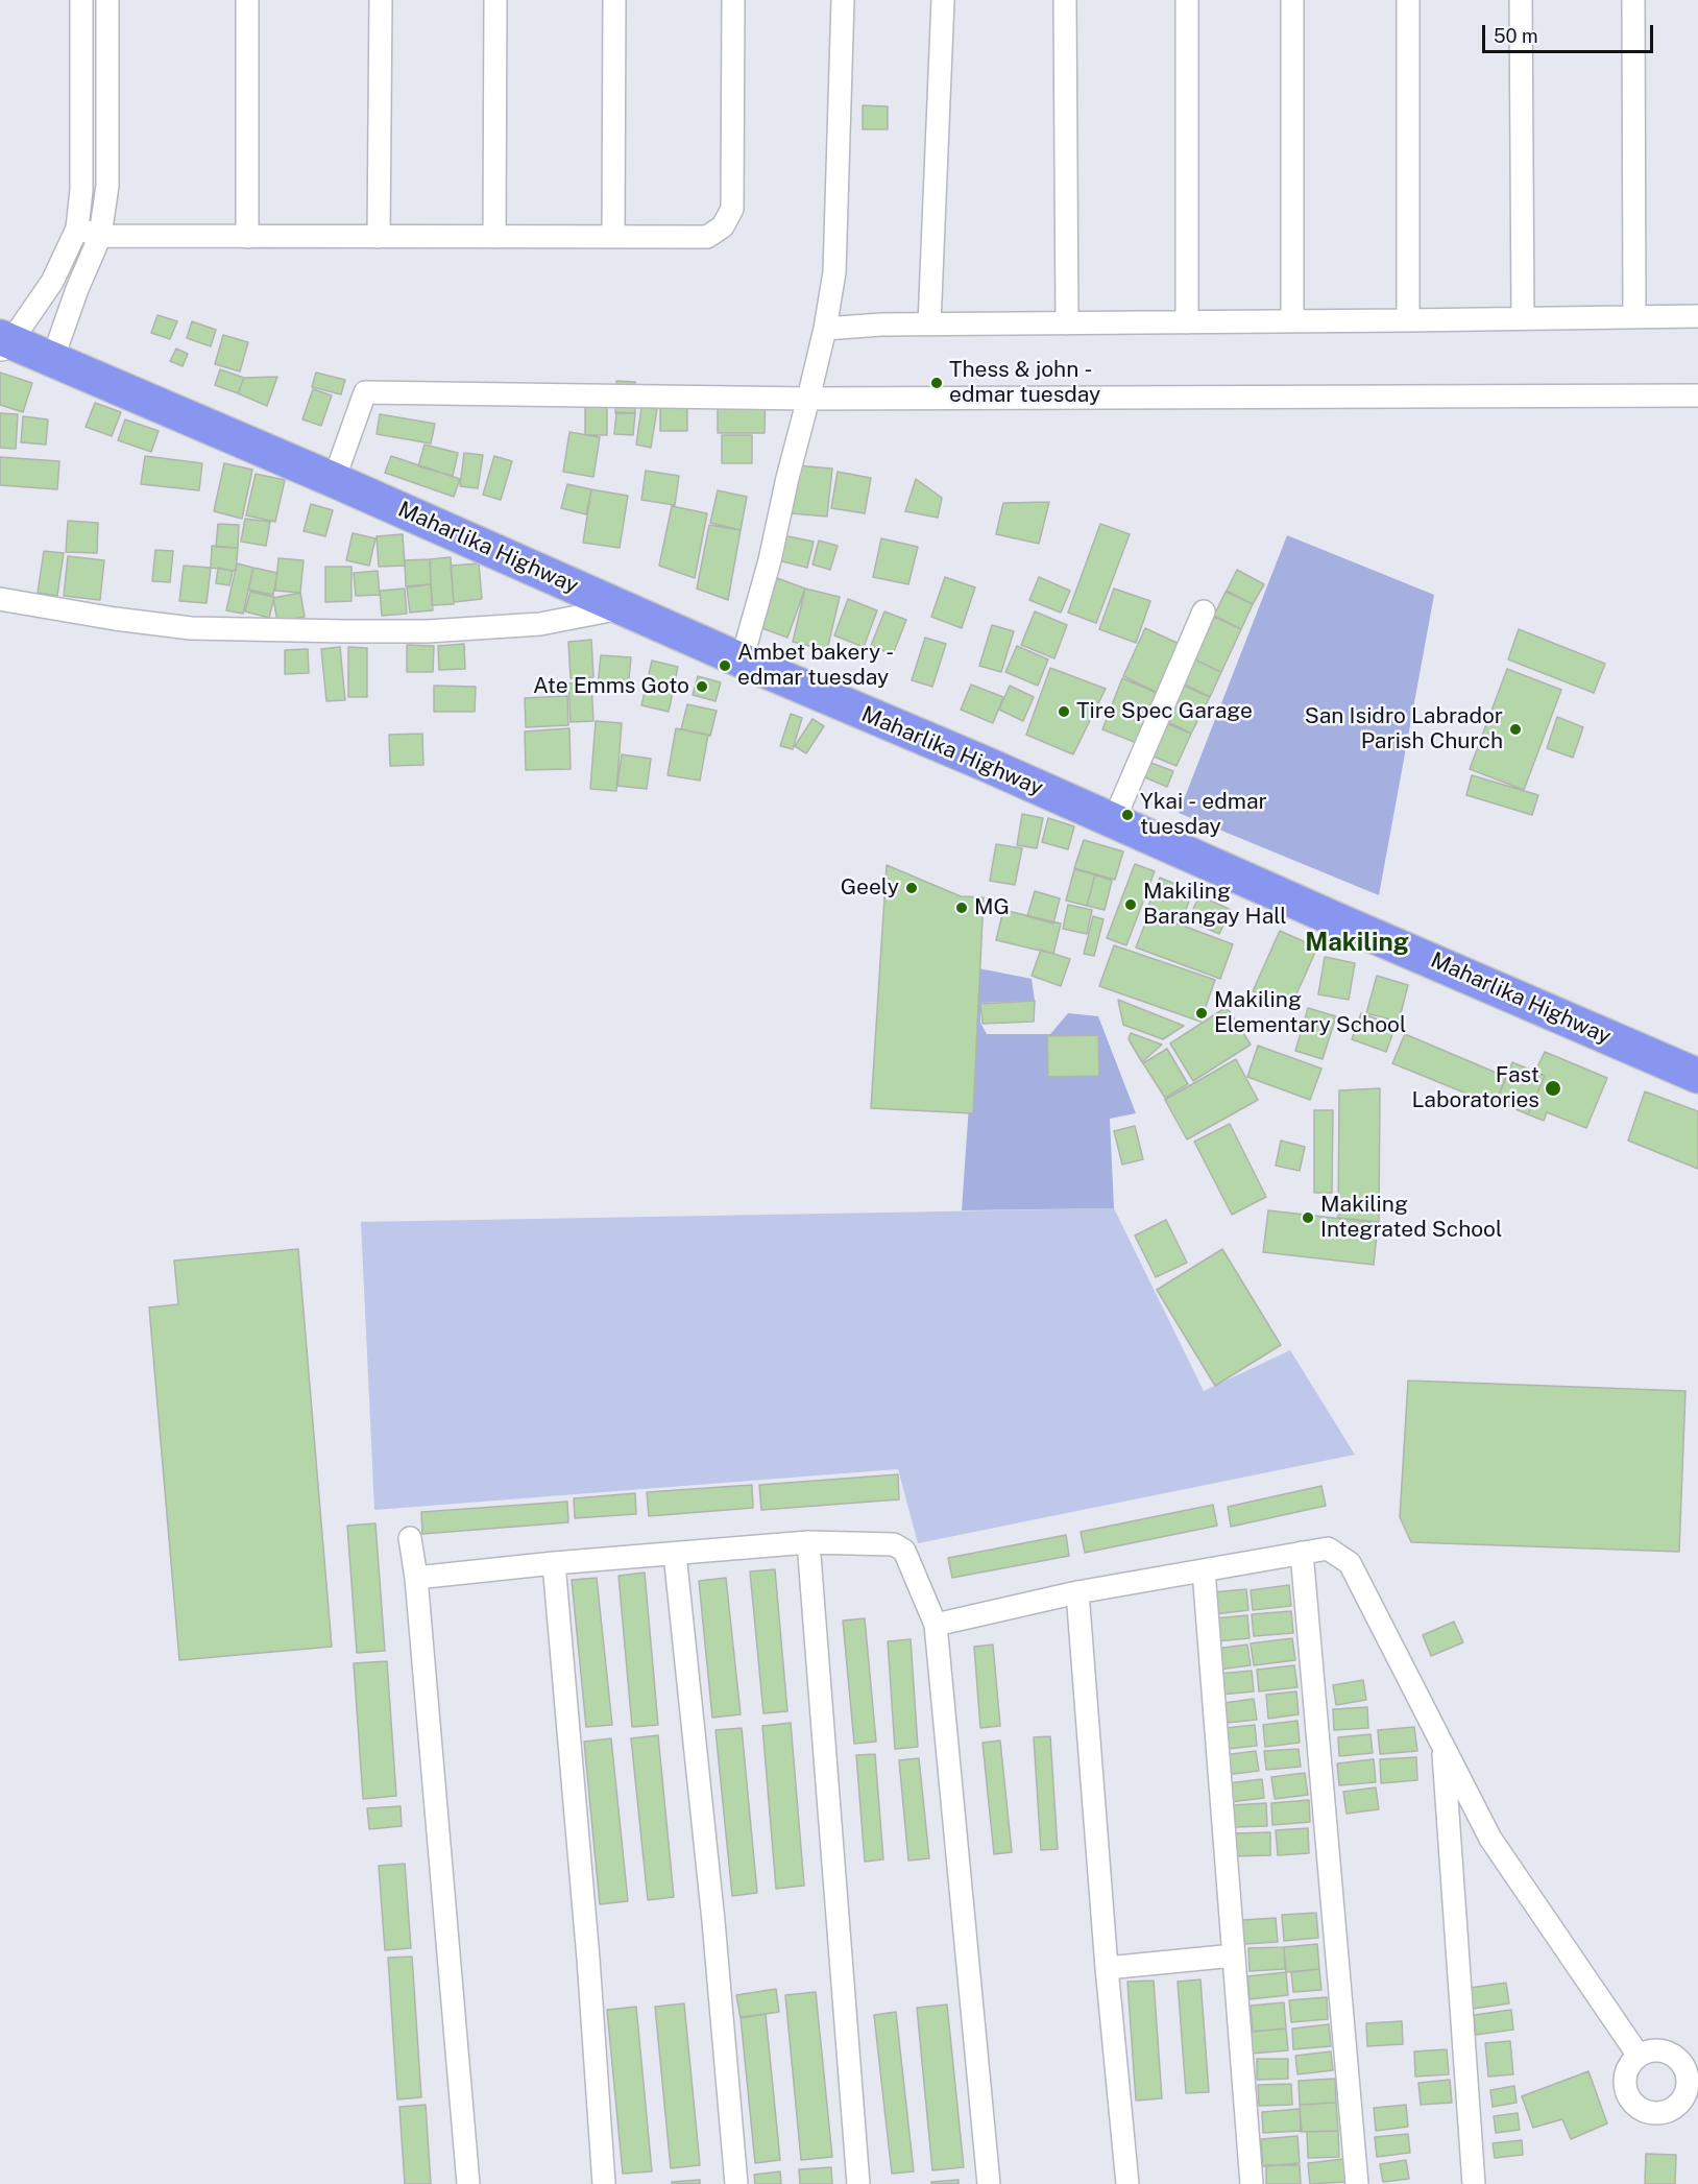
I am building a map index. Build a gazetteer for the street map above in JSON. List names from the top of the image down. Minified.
{"streets":{"highway":["Maharlika Highway"]},"districts":["Makiling"],"places":["Thess & john - edmar tuesday","Ambet bakery - edmar tuesday","Ate Emms Goto","Tire Spec Garage","San Isidro Labrador Parish Church","Ykai - edmar tuesday","Geely","Makiling Barangay Hall","MG","Makiling Elementary School","Fast Laboratories","Makiling Integrated School"],"scale_bar":"50 m"}
